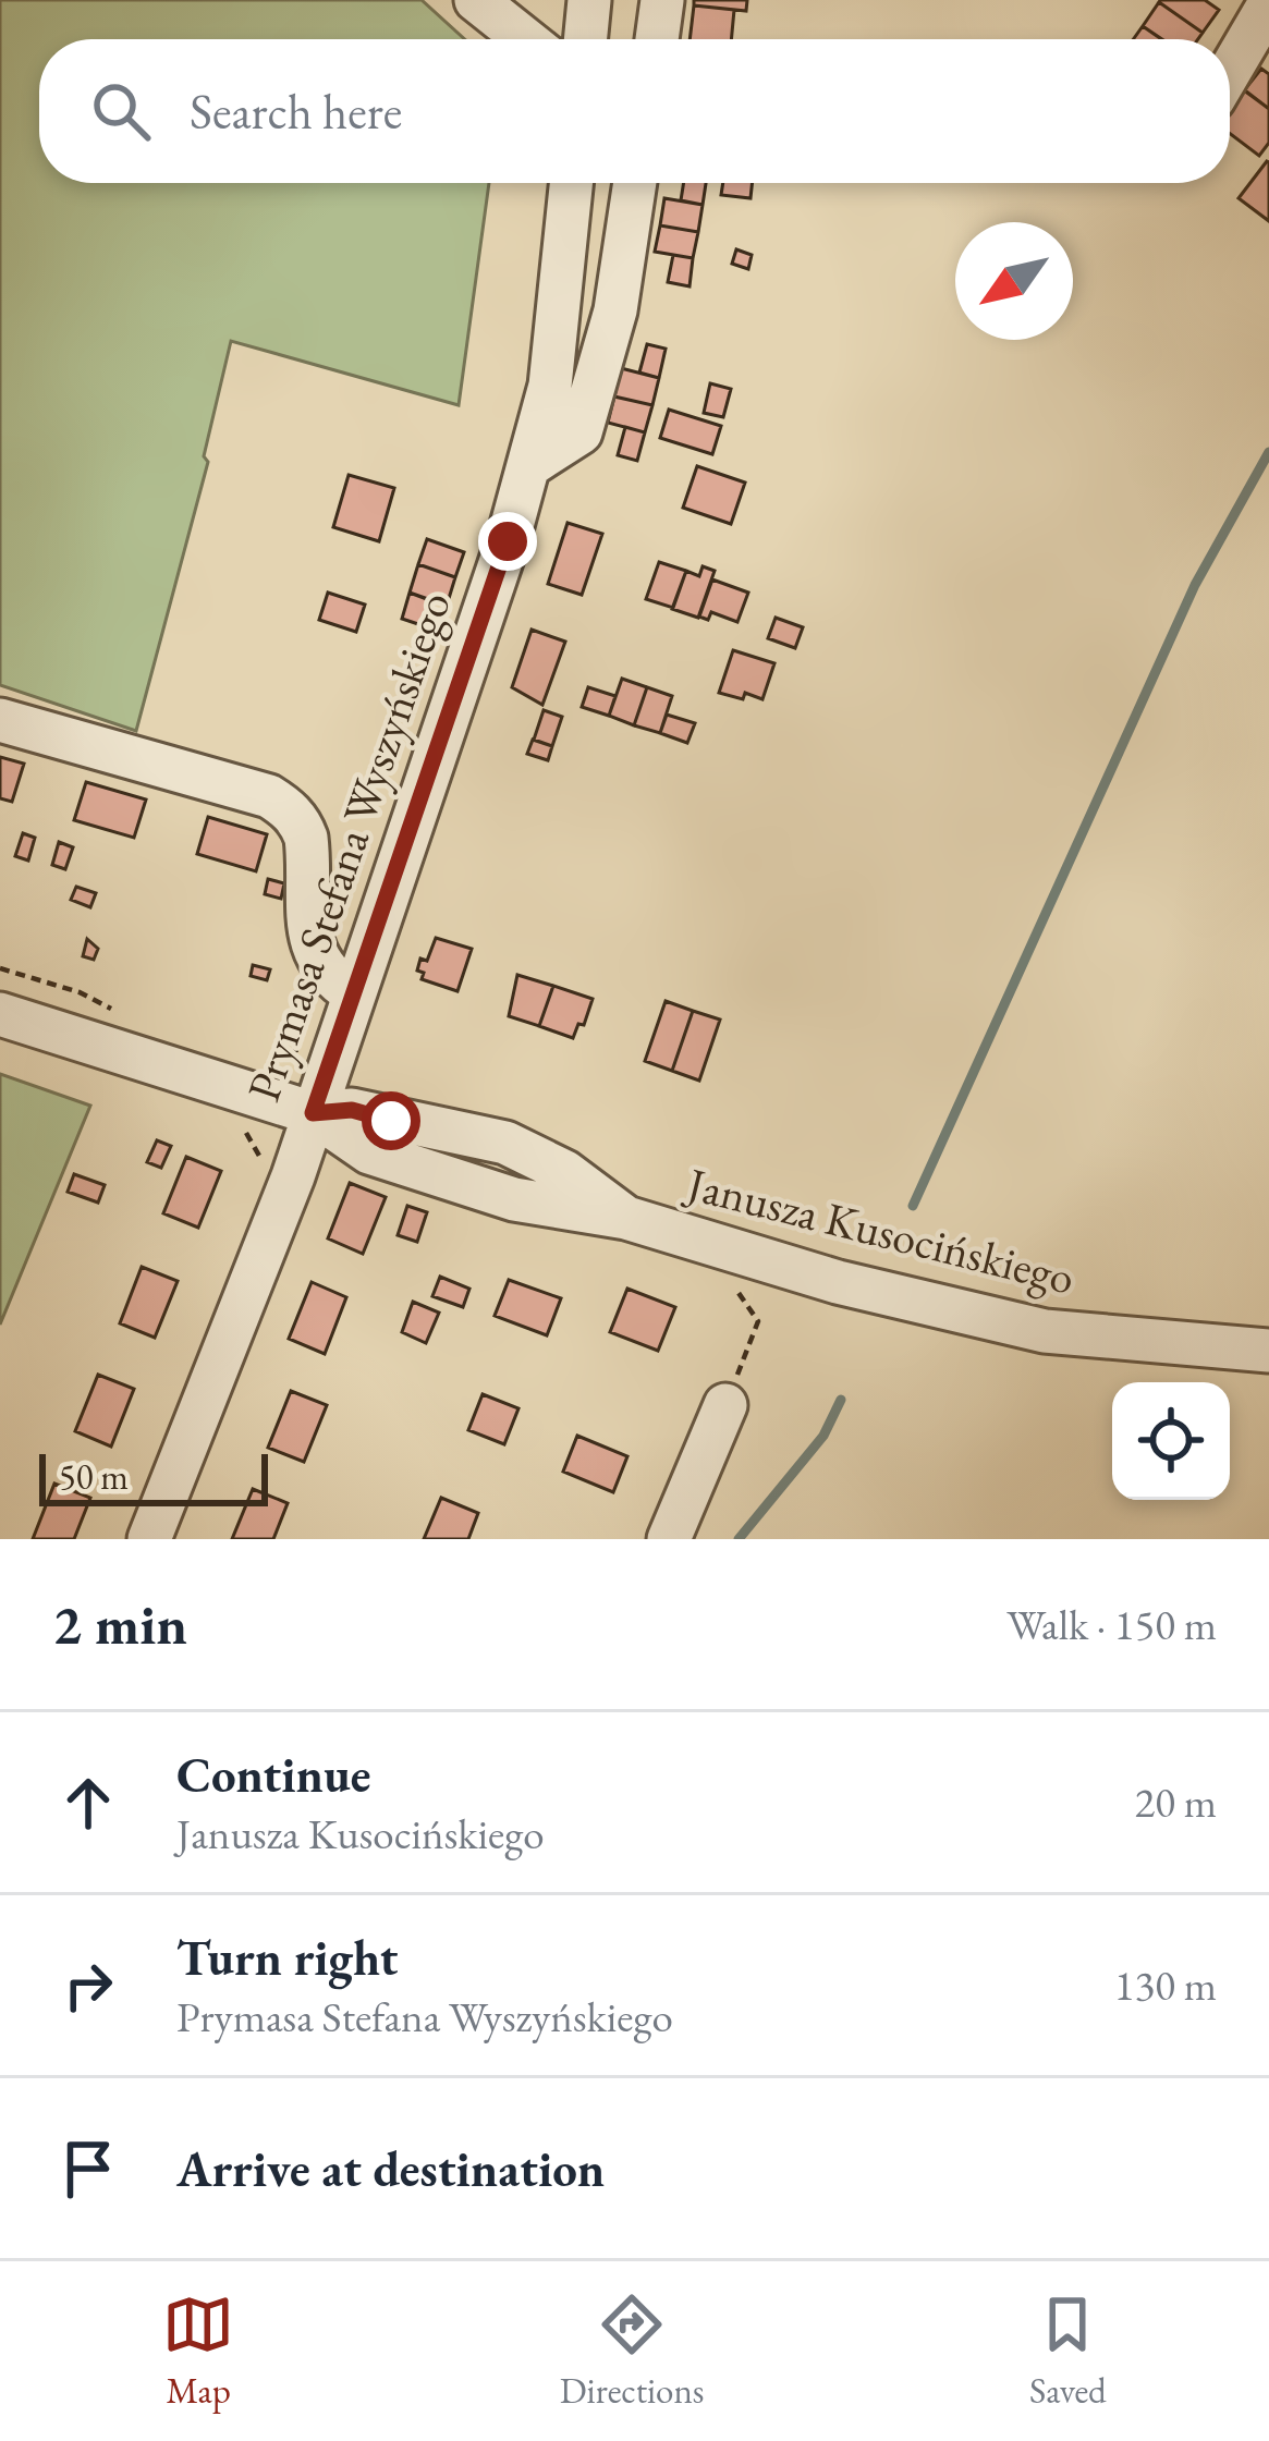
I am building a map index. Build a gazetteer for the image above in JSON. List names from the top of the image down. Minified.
{"streets":{"street":["Prymasa Stefana Wyszyńskiego","Janusza Kusocińskiego"]},"crossings":[["Prymasa Stefana Wyszyńskiego","Janusza Kusocińskiego"]],"scale_bar":"50 m","north":"bottom left","page":{"search":"Search here","scale":"50 m","heading":["2 min","Walk · 150 m"],"list":[["Continue","Janusza Kusocińskiego","20 m"],["Turn right","Prymasa Stefana Wyszyńskiego","130 m"],"Arrive at destination"],"nav":["Map","Directions","Saved"]}}
